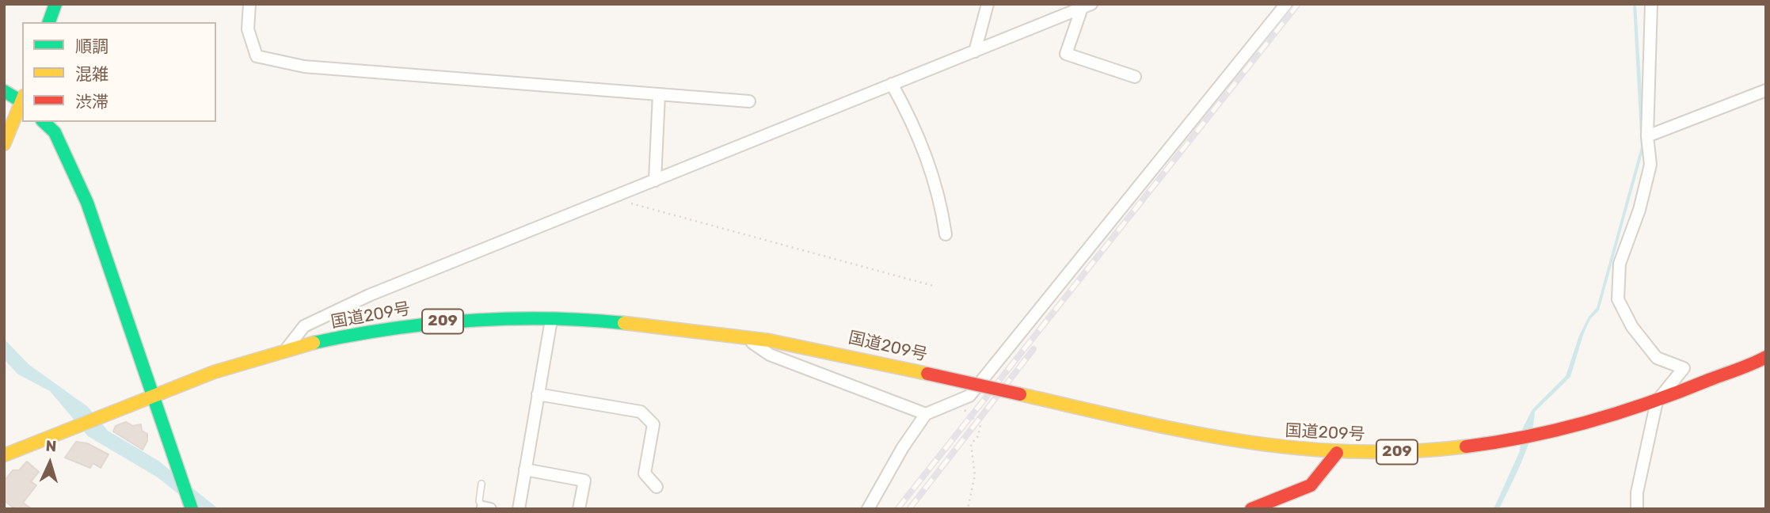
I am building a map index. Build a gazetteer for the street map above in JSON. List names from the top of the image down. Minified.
{"streets":{"main road":["国道209号","209"]},"legend":["順調","混雑","渋滞"],"north":"top"}
